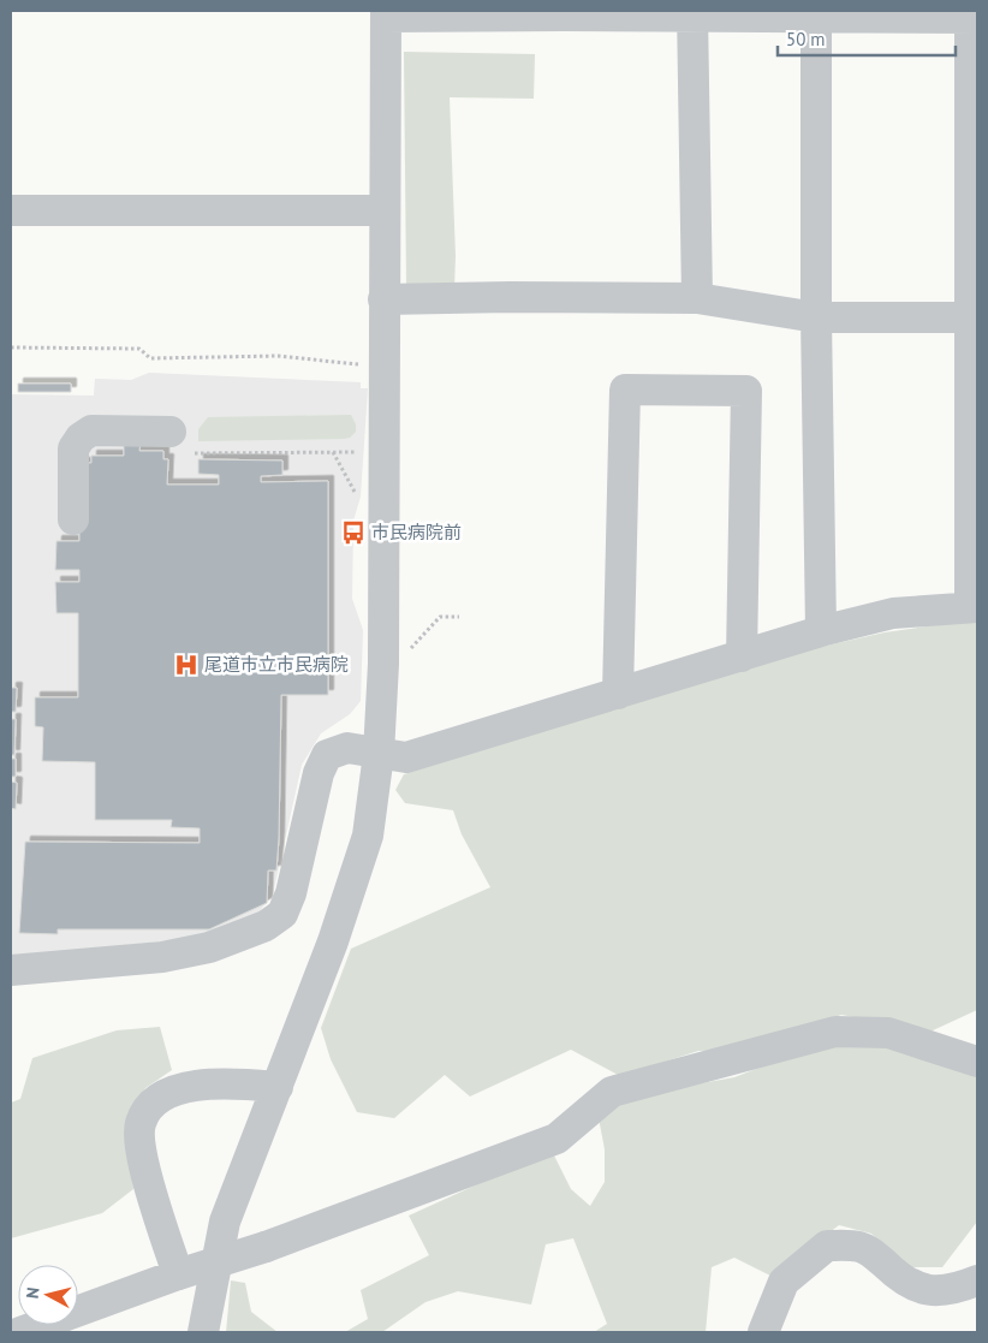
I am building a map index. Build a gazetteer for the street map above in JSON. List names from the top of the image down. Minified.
{"places":{"bus stop":["市民病院前"],"hospital":["尾道市立市民病院"]},"scale_bar":"50 m","north":"left"}
